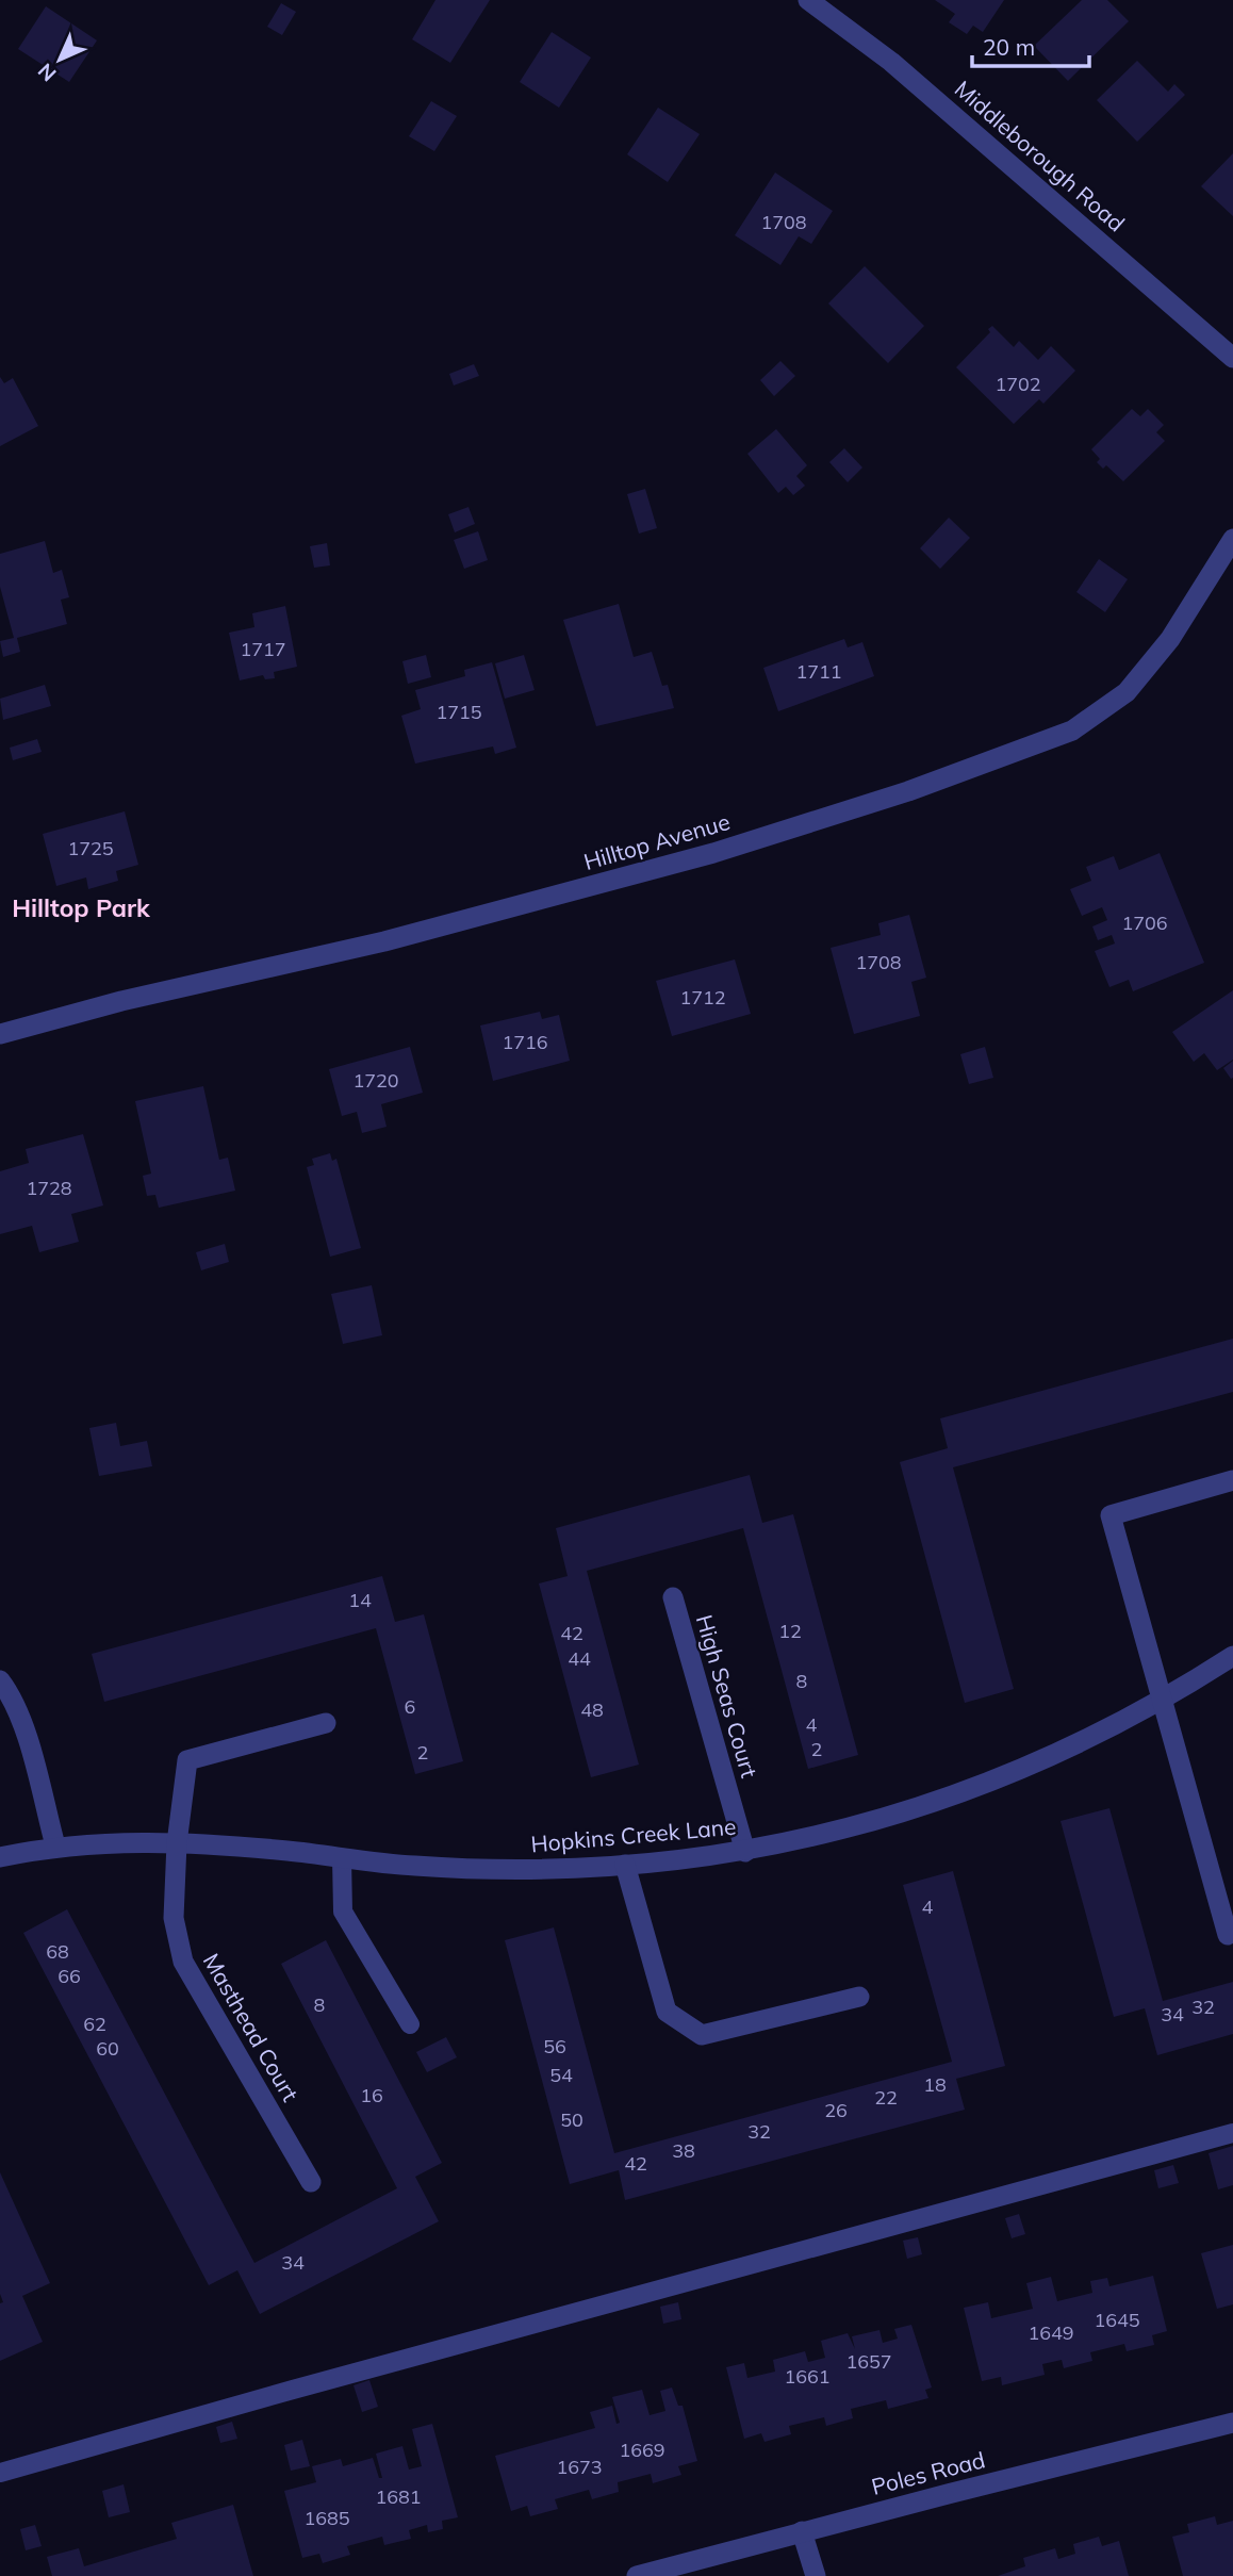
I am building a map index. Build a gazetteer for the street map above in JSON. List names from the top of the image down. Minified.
{"streets":{"street":["Middleborough Road","Hilltop Avenue","High Seas Court","Hopkins Creek Lane","Masthead Court","Poles Road"]},"crossings":[["High Seas Court","Hopkins Creek Lane"],["Hopkins Creek Lane","Masthead Court"]],"districts":["Hilltop Park"],"house_numbers":["1708","1702","1717","1711","1715","1725","1706","1708","1712","1716","1720","1728","14","12","42","44","8","6","48","4","2","2","4","68","66","8","32","34","62","56","60","54","18","16","22","26","50","32","38","42","34","1645","1649","1657","1661","1669","1673","1681","1685"],"scale_bar":"20 m","north":"bottom left"}
